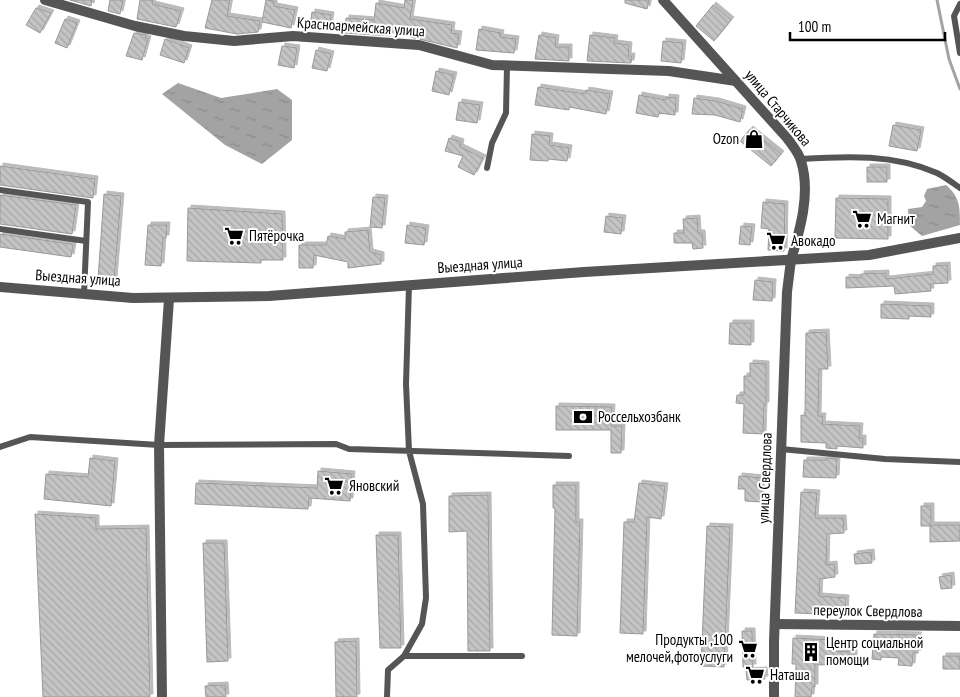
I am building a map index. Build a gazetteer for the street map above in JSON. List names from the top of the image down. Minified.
{"streets":{"street":["Красноармейская улица","улица Старчикова","Выездная улица","улица Свердлова","переулок Свердлова"]},"crossings":[["Красноармейская улица","улица Старчикова"],["улица Старчикова","Выездная улица"],["улица Старчикова","улица Свердлова"],["Выездная улица","улица Свердлова"],["улица Свердлова","переулок Свердлова"]],"places":{"shop":["Ozon"],"supermarket":["Магнит","Пятёрочка","Авокадо","Яновский","Продукты ,100 мелочей,фотоуслуги","Наташа"],"bank":["Россельхозбанк"],"building":["Центр социальной помощи"]},"scale_bar":"100 m"}
